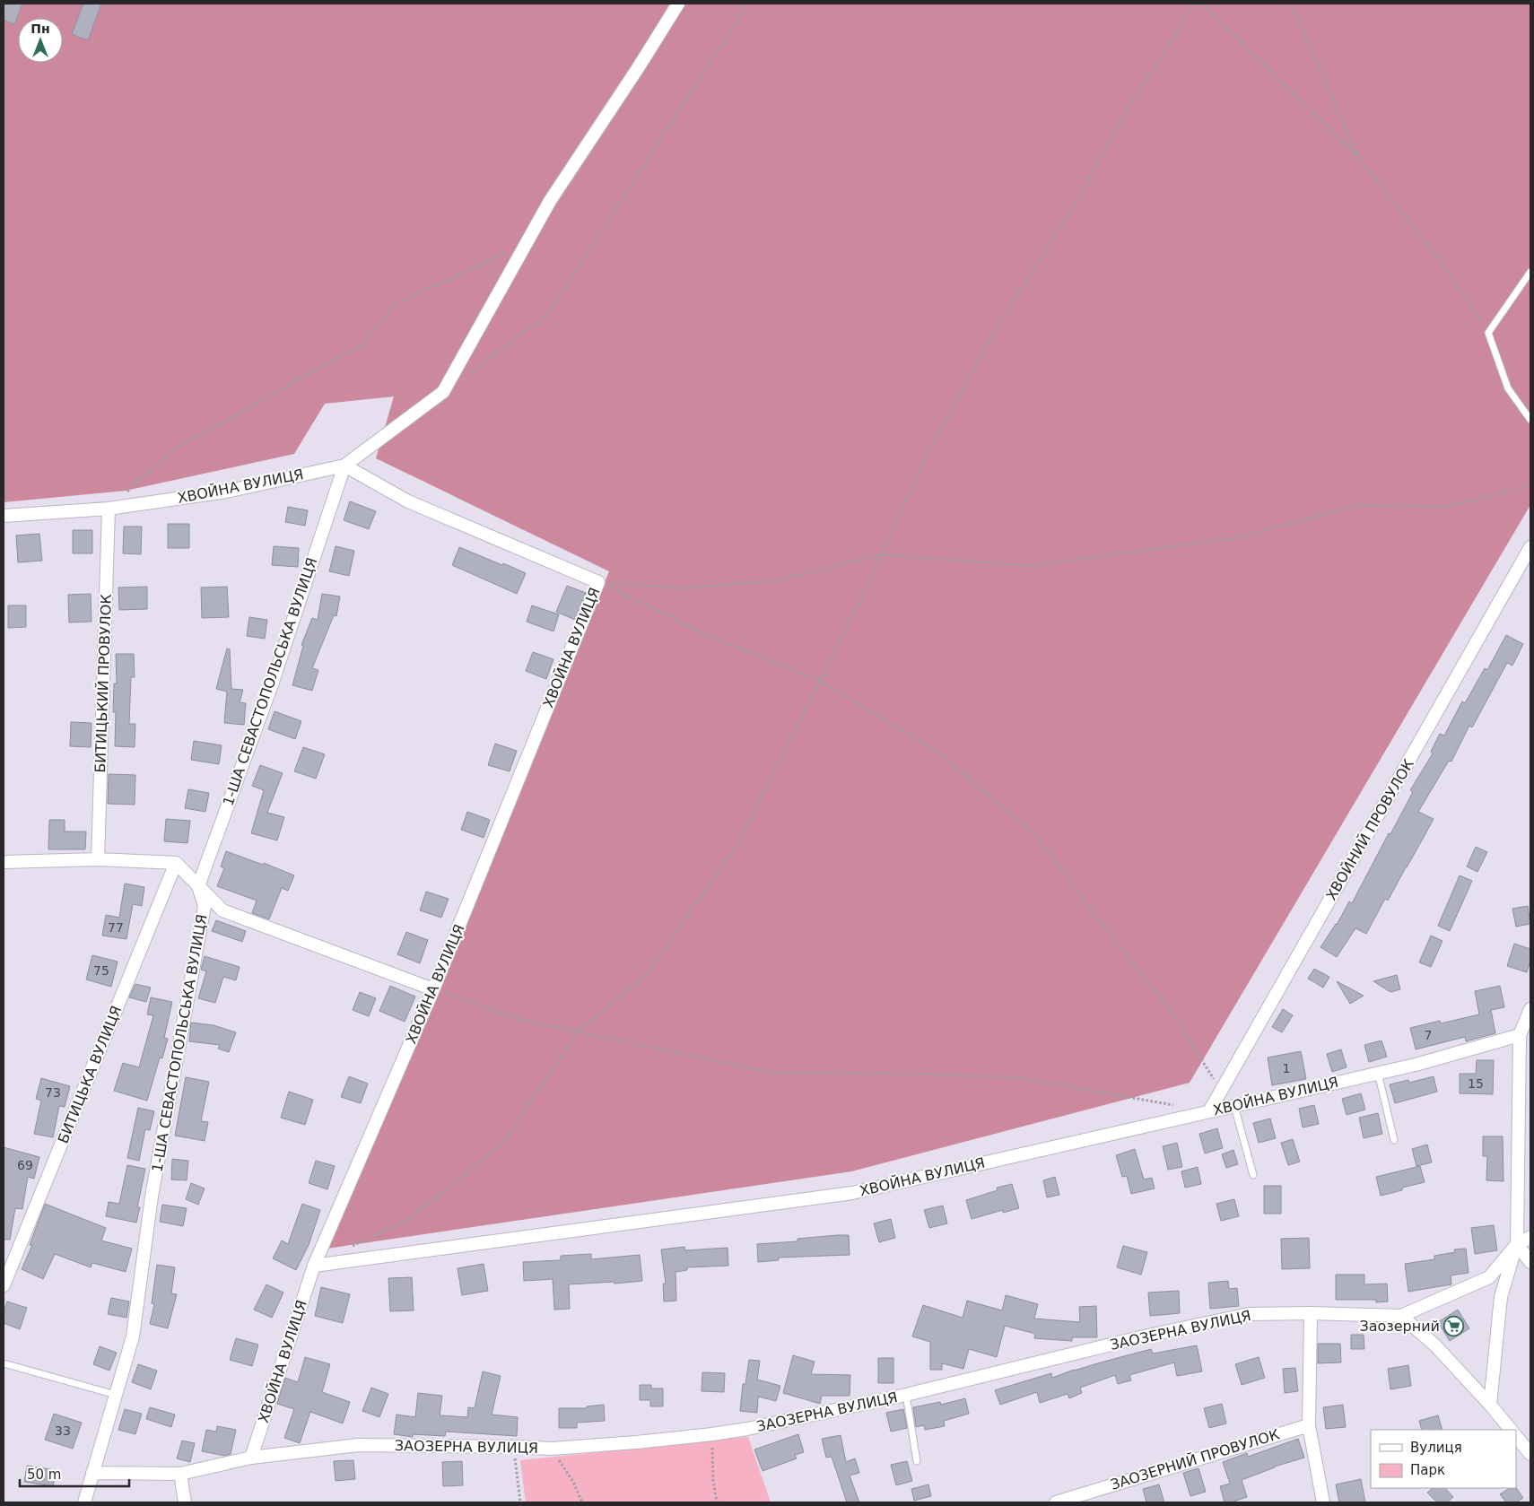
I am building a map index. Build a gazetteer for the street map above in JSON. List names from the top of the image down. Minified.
{"streets":{"street":["ХВОЙНА ВУЛИЦЯ","1-ША СЕВАСТОПОЛЬСЬКА ВУЛИЦЯ","БИТИЦЬКИЙ ПРОВУЛОК","ХВОЙНИЙ ПРОВУЛОК","БИТИЦЬКА ВУЛИЦЯ","ЗАОЗЕРНА ВУЛИЦЯ","ЗАОЗЕРНИЙ ПРОВУЛОК"]},"crossings":[["ХВОЙНА ВУЛИЦЯ","1-ША СЕВАСТОПОЛЬСЬКА ВУЛИЦЯ"],["ХВОЙНА ВУЛИЦЯ","БИТИЦЬКИЙ ПРОВУЛОК"],["ХВОЙНА ВУЛИЦЯ","ХВОЙНИЙ ПРОВУЛОК"],["ХВОЙНА ВУЛИЦЯ","ЗАОЗЕРНА ВУЛИЦЯ"],["1-ША СЕВАСТОПОЛЬСЬКА ВУЛИЦЯ","ЗАОЗЕРНА ВУЛИЦЯ"]],"places":{"supermarket":["Заозерний"]},"house_numbers":["77","75","7","1","15","73","69","33"],"legend":["Вулиця","Парк"],"scale_bar":"50 m","north":"top"}
